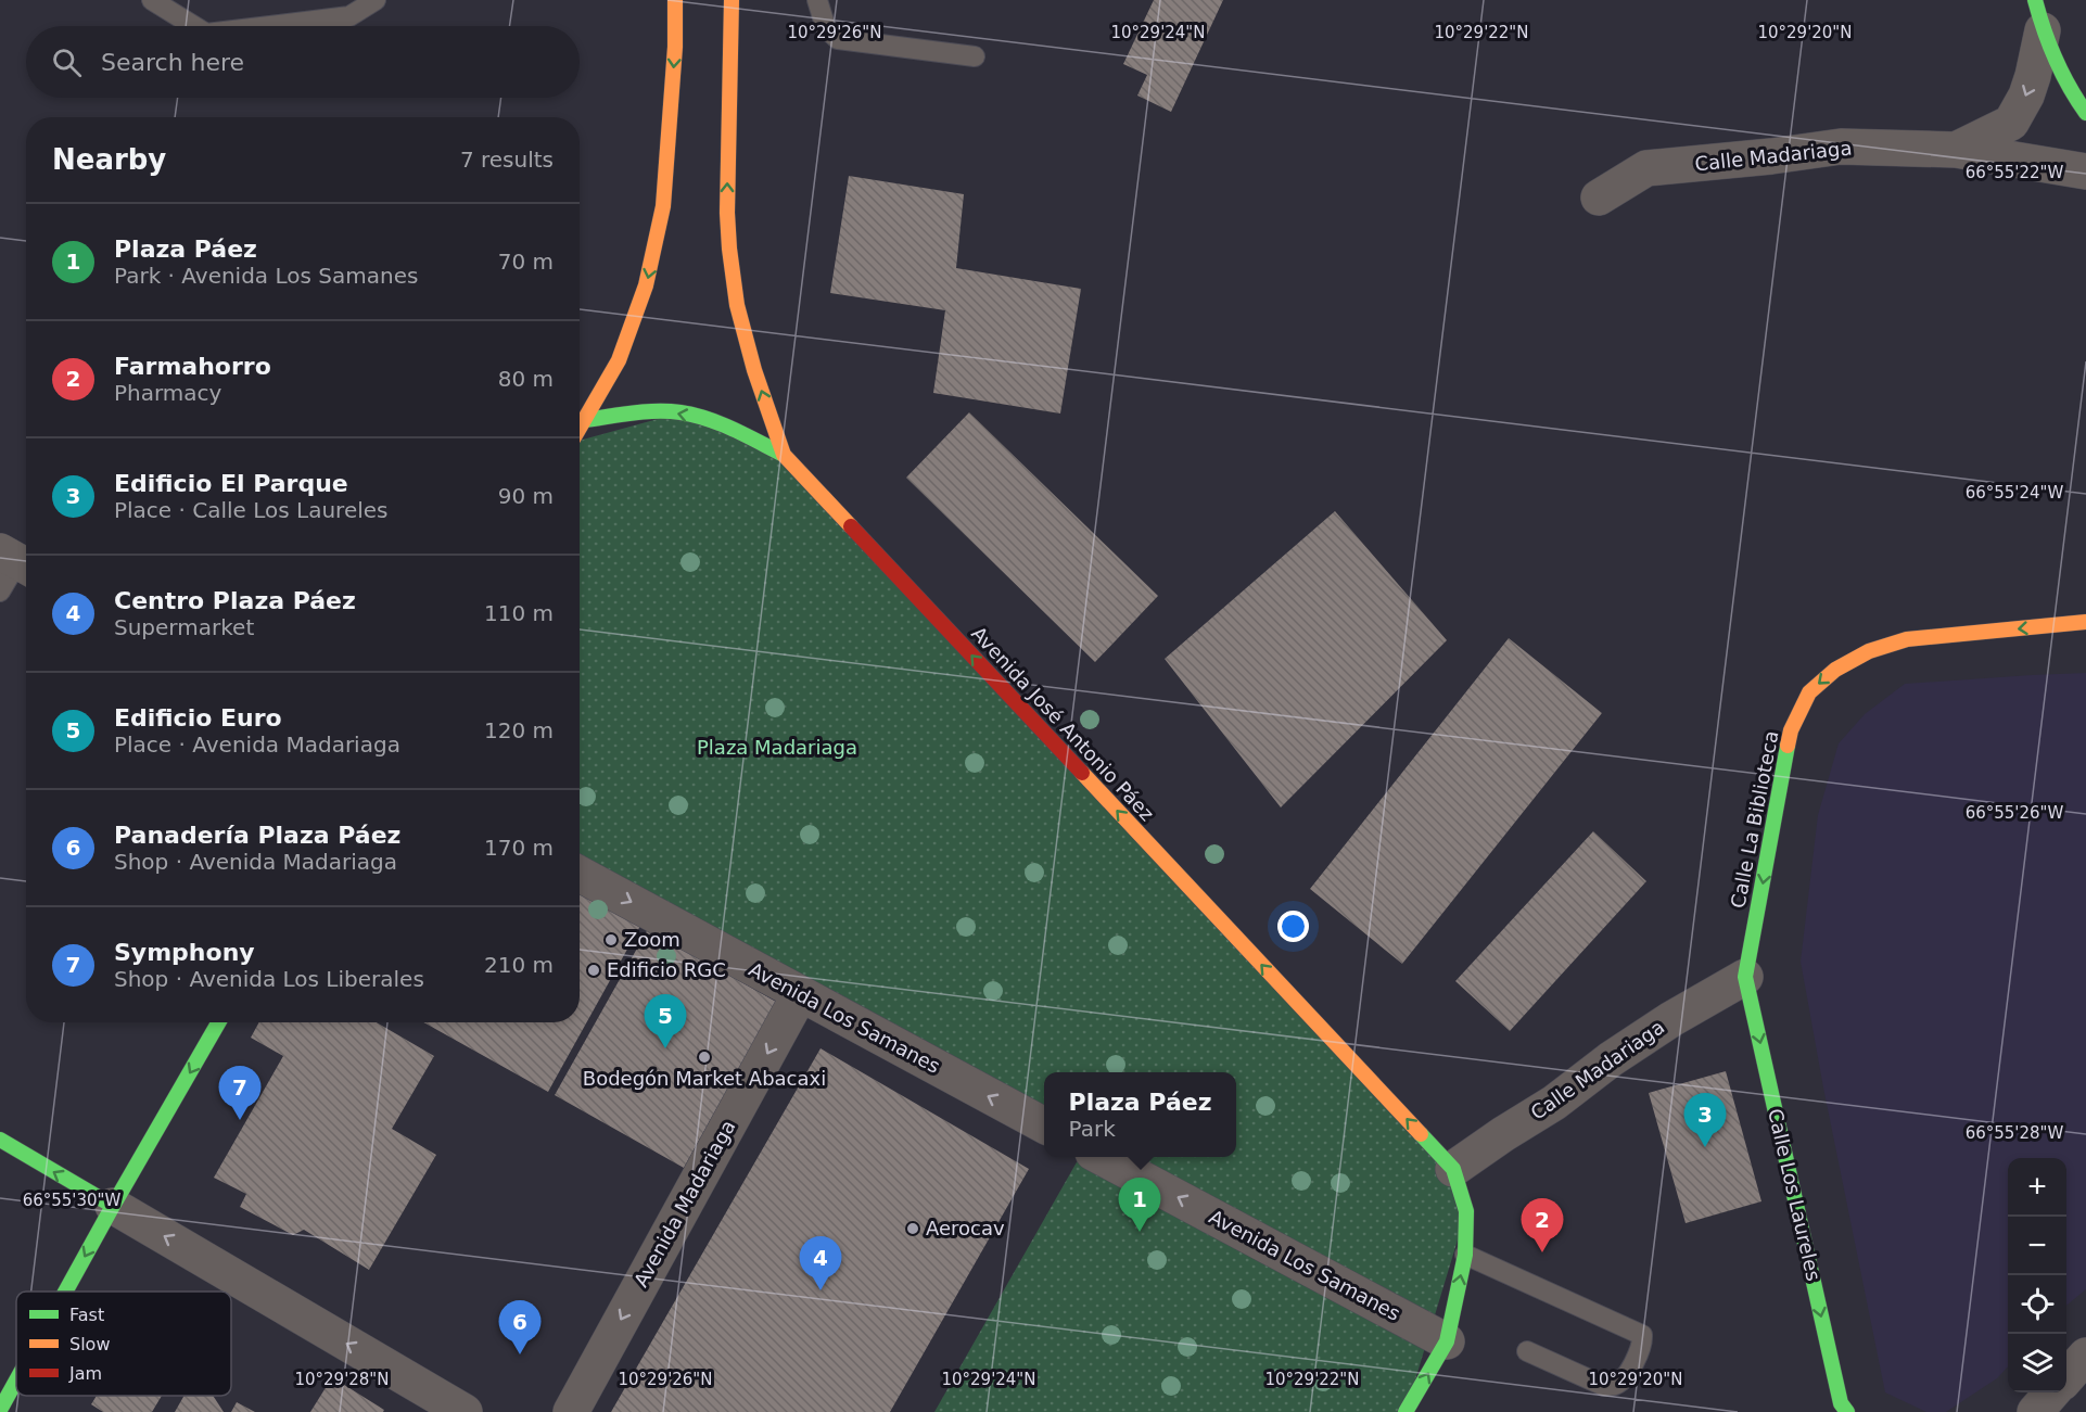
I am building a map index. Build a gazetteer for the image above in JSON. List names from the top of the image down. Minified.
{"streets":{"main road":["Avenida José Antonio Páez","Calle La Biblioteca","Calle Los Laureles"],"street":["Calle Madariaga","Avenida Los Samanes","Avenida Madariaga"]},"crossings":[["Calle Madariaga","Avenida José Antonio Páez"],["Calle Madariaga","Calle La Biblioteca"],["Calle Madariaga","Calle Los Laureles"],["Avenida José Antonio Páez","Avenida Los Samanes"],["Calle La Biblioteca","Calle Los Laureles"],["Avenida Los Samanes","Avenida Madariaga"]],"one_way":["Avenida José Antonio Páez","Calle La Biblioteca","Calle Los Laureles","Avenida Madariaga"],"parks":["Plaza Madariaga"],"places":["Zoom","Edificio RGC","Bodegón Market Abacaxi","Aerocav"],"legend":["Fast","Slow","Jam"],"page":{"search":"Search here","heading":["Nearby","7 results"],"list":[{"mark":"1","name":"Plaza Páez","note":"Park · Avenida Los Samanes","value":"70 m"},{"mark":"2","name":"Farmahorro","note":"Pharmacy","value":"80 m"},{"mark":"3","name":"Edificio El Parque","note":"Place · Calle Los Laureles","value":"90 m"},{"mark":"4","name":"Centro Plaza Páez","note":"Supermarket","value":"110 m"},{"mark":"5","name":"Edificio Euro","note":"Place · Avenida Madariaga","value":"120 m"},{"mark":"6","name":"Panadería Plaza Páez","note":"Shop · Avenida Madariaga","value":"170 m"},{"mark":"7","name":"Symphony","note":"Shop · Avenida Los Liberales","value":"210 m"}],"pins":["5","7","3","1","2","4","6"],"popup":["Plaza Páez","Park"],"map_buttons":["+","−"]},"coordinates":["10°29'26\"N","10°29'24\"N","10°29'22\"N","10°29'20\"N","66°55'22\"W","66°55'24\"W","66°55'26\"W","66°55'28\"W","66°55'30\"W","10°29'28\"N"]}
